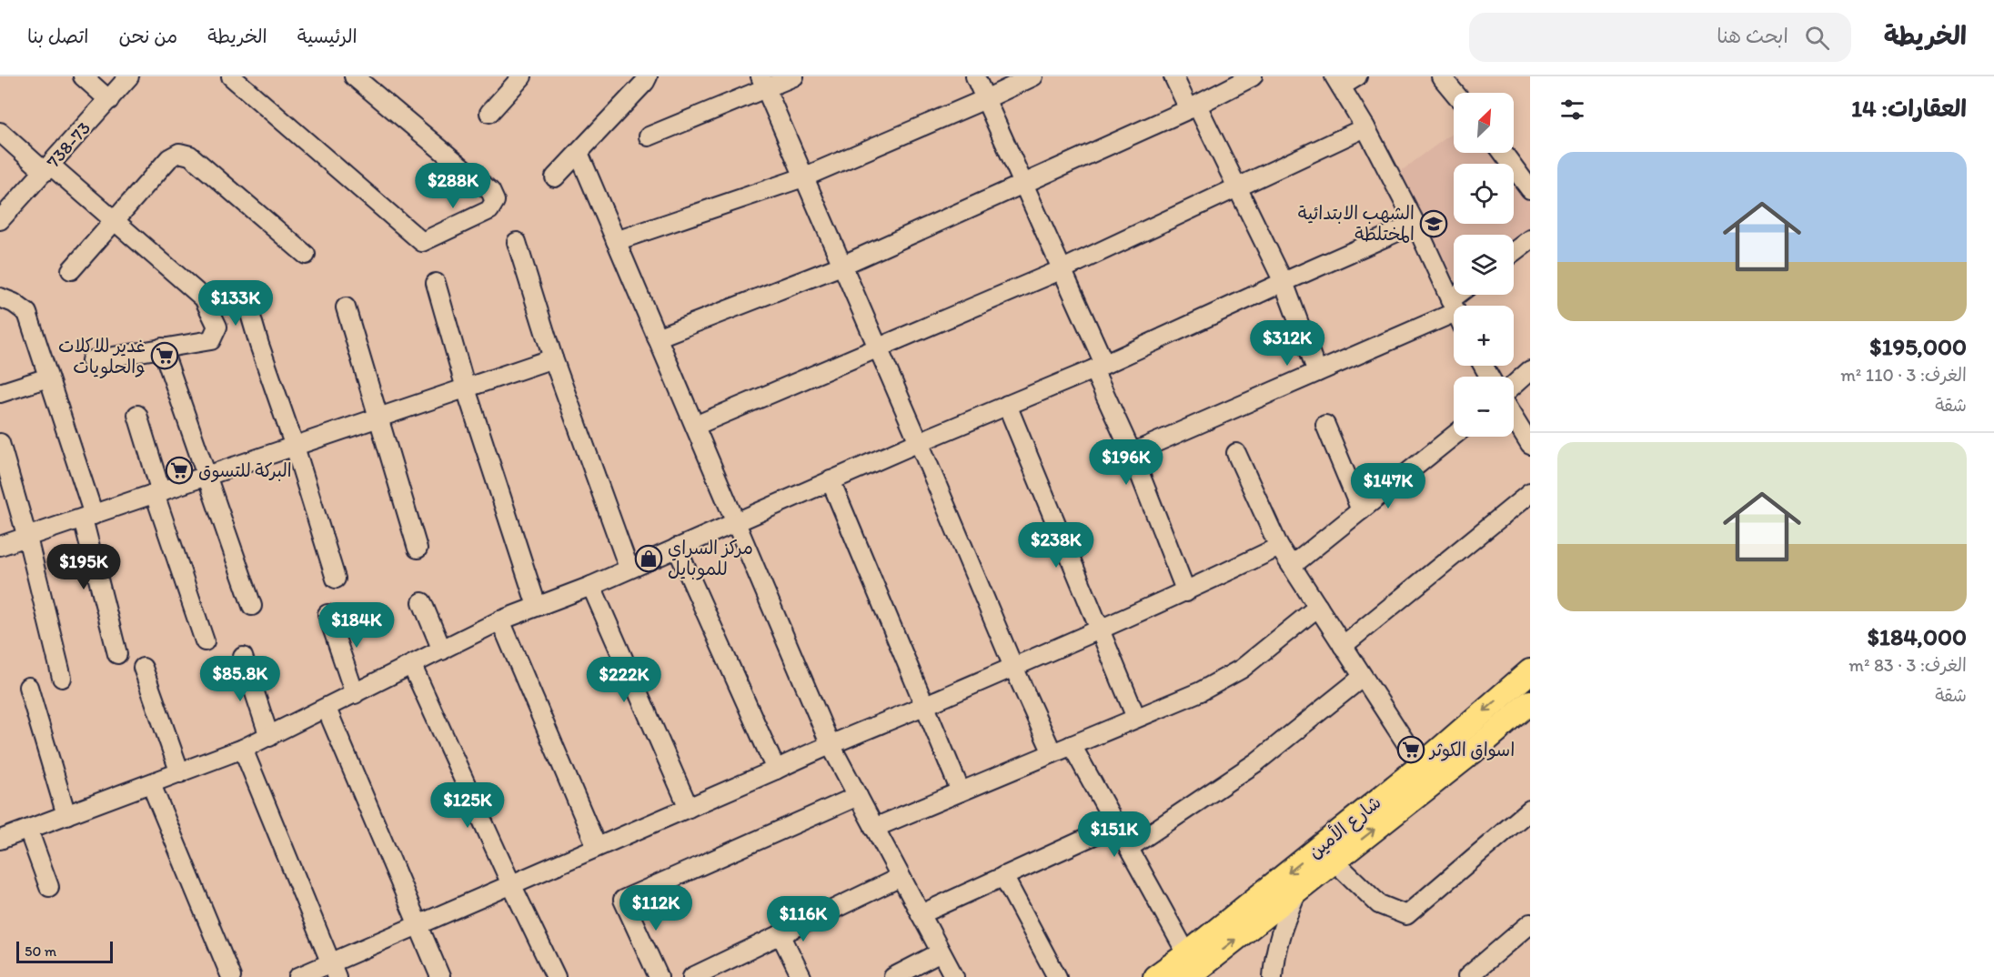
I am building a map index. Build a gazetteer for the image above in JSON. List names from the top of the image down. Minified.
{"streets":{"main road":["شارع الأمين"],"street":["738-73"]},"places":{"school or university":["الشهب الابتدائية المختلطة"],"supermarket":["غدير للاكلات والحلويات","البركة للتسوق","اسواق الكوثر"],"shop":["مركز السراي للموبايل"]},"scale_bar":"50 m","north":"top right","page":{"header":"الخريطة","search":"ابحث هنا","nav":["الرئيسية","الخريطة","من نحن","اتصل بنا"],"heading":"العقارات: 14","map_buttons":["+","−"],"list":[{"name":"$195,000","note":"الغرف: 3 · 110 m² · شقة"},{"name":"$184,000","note":"الغرف: 3 · 83 m² · شقة"}],"price":["$288K","$133K","$312K","$196K","$147K","$238K","$195K","$184K","$85.8K","$222K","$125K","$151K","$112K","$116K"],"scale":"50 m"}}
